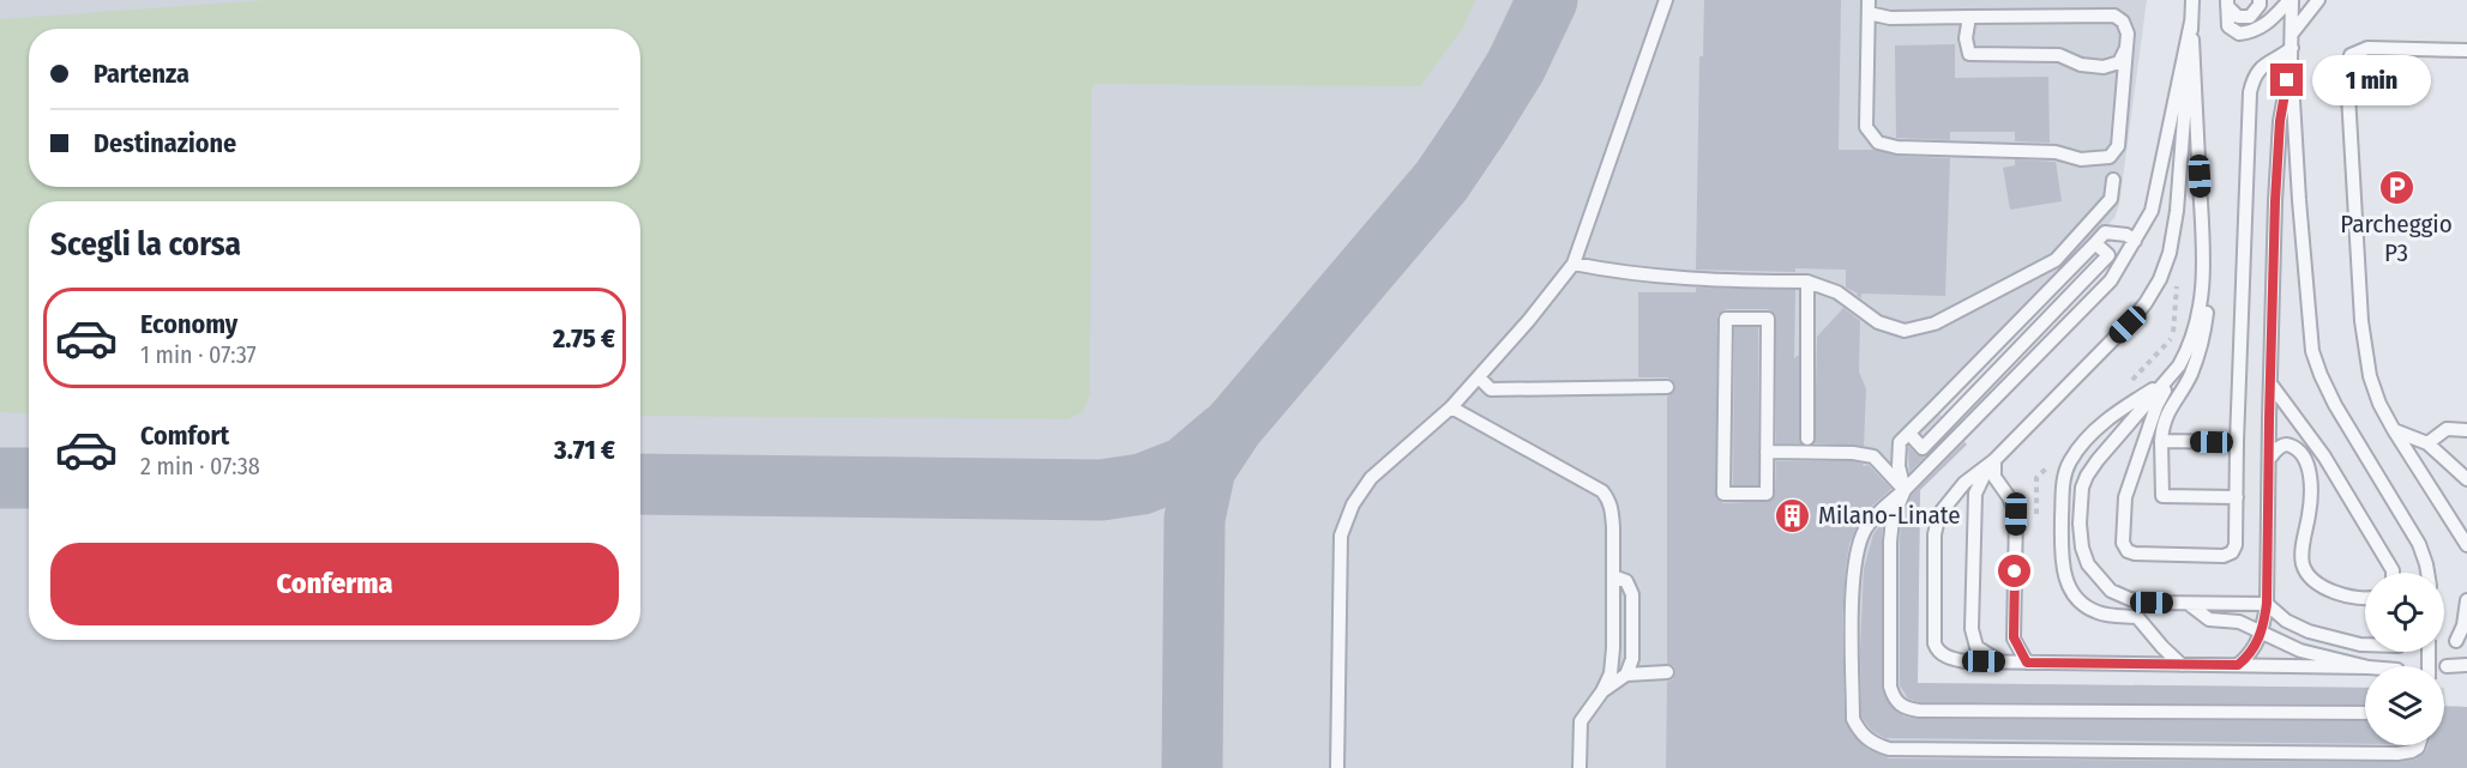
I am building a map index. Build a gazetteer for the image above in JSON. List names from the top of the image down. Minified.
{"places":{"parking":["Parcheggio P3"],"building":["Milano-Linate"]},"page":{"banner":["Partenza","Destinazione"],"bubble":"1 min","heading":"Scegli la corsa","list":[{"name":"Economy","note":"1 min · 07:37","value":"2.75 €"},{"name":"Comfort","note":"2 min · 07:38","value":"3.71 €"}],"buttons":"Conferma"}}
